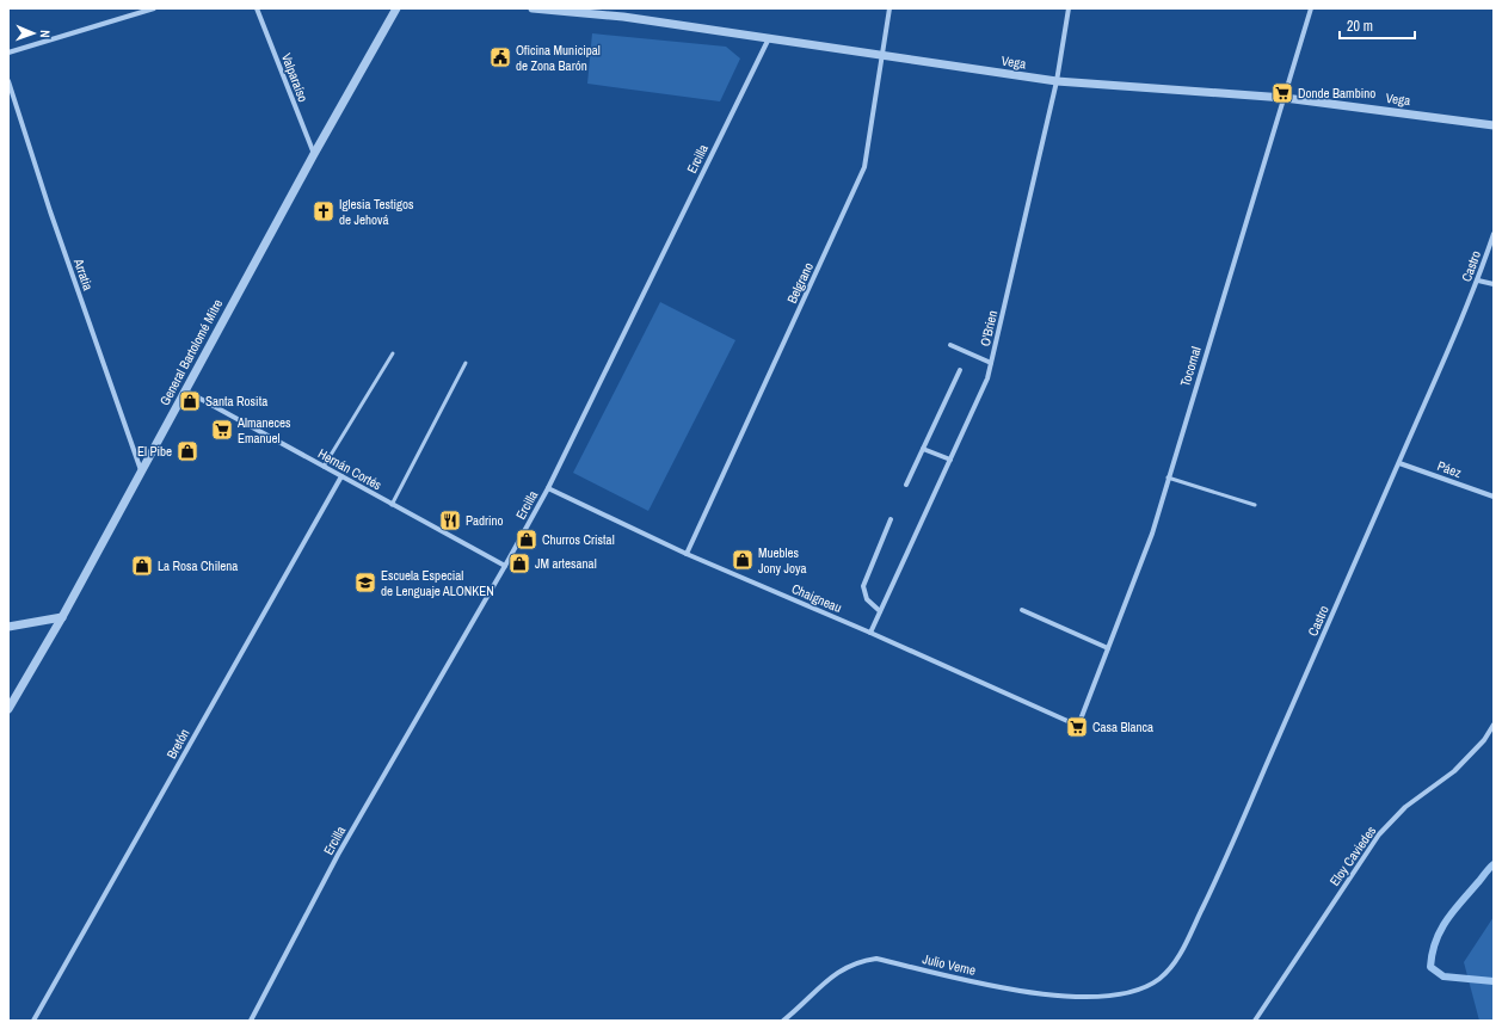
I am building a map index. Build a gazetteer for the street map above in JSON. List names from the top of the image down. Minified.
{"streets":{"street":["Vega","Valparaíso","Ercilla","Castro","Arratia","Belgrano","O'Brien","General Bartolomé Mitre","Tocornal","Hernán Cortés","Páez","Chaigneau","Bretón","Eloy Caviedes","Julio Verne"]},"crossings":[["Vega","Ercilla"],["Vega","Belgrano"],["Vega","O'Brien"],["Vega","Tocornal"],["Valparaíso","General Bartolomé Mitre"],["Ercilla","Hernán Cortés"],["Ercilla","Chaigneau"],["Castro","Páez"],["Castro","Julio Verne"],["Arratia","General Bartolomé Mitre"],["Belgrano","Chaigneau"],["O'Brien","Chaigneau"],["General Bartolomé Mitre","Hernán Cortés"],["Tocornal","Chaigneau"],["Hernán Cortés","Bretón"]],"places":{"public building":["Oficina Municipal de Zona Barón"],"supermarket":["Donde Bambino","Almaneces Emanuel","Casa Blanca"],"church":["Iglesia Testigos de Jehová"],"shop":["Santa Rosita","El Pibe","Churros Cristal","Muebles Jony Joya","JM artesanal","La Rosa Chilena"],"restaurant":["Padrino"],"school or university":["Escuela Especial de Lenguaje ALONKEN"]},"scale_bar":"20 m","north":"right"}
